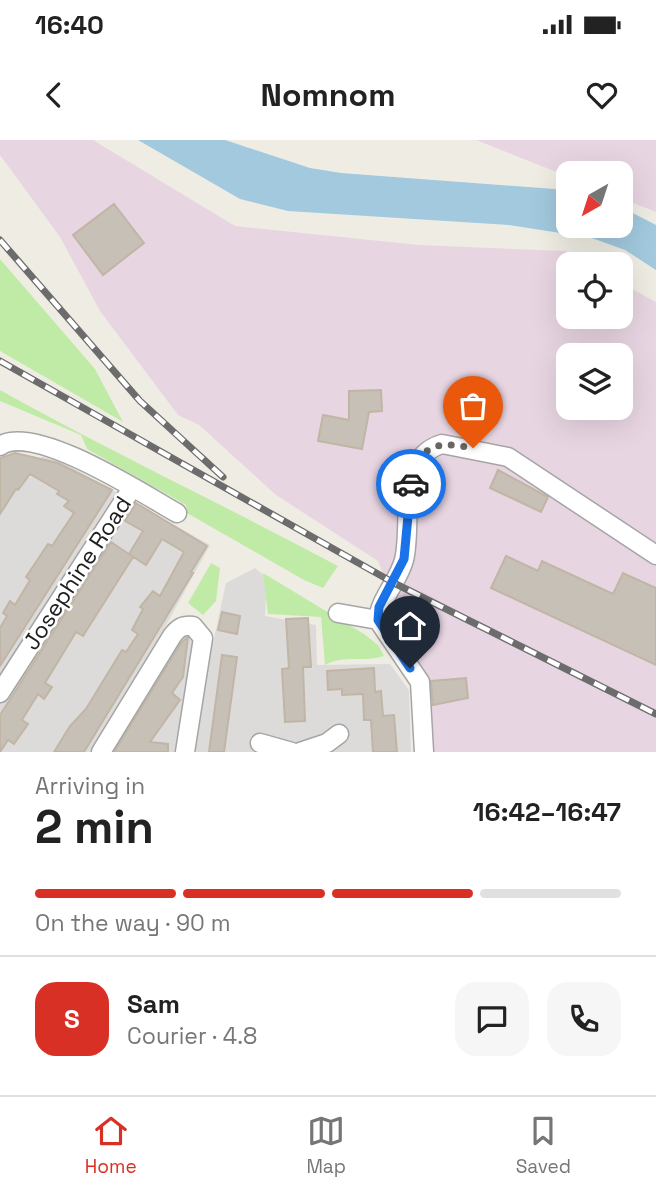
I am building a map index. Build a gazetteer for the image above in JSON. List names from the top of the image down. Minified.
{"streets":{"street":["Josephine Road"]},"north":"bottom left","page":{"status":"16:40","header":"Nomnom","heading":["2 min","Arriving in","16:42–16:47"],"panel":["Sam","Courier · 4.8"],"bar":"On the way · 90 m","round":"S","tabs":["Home","Map","Saved"]}}
